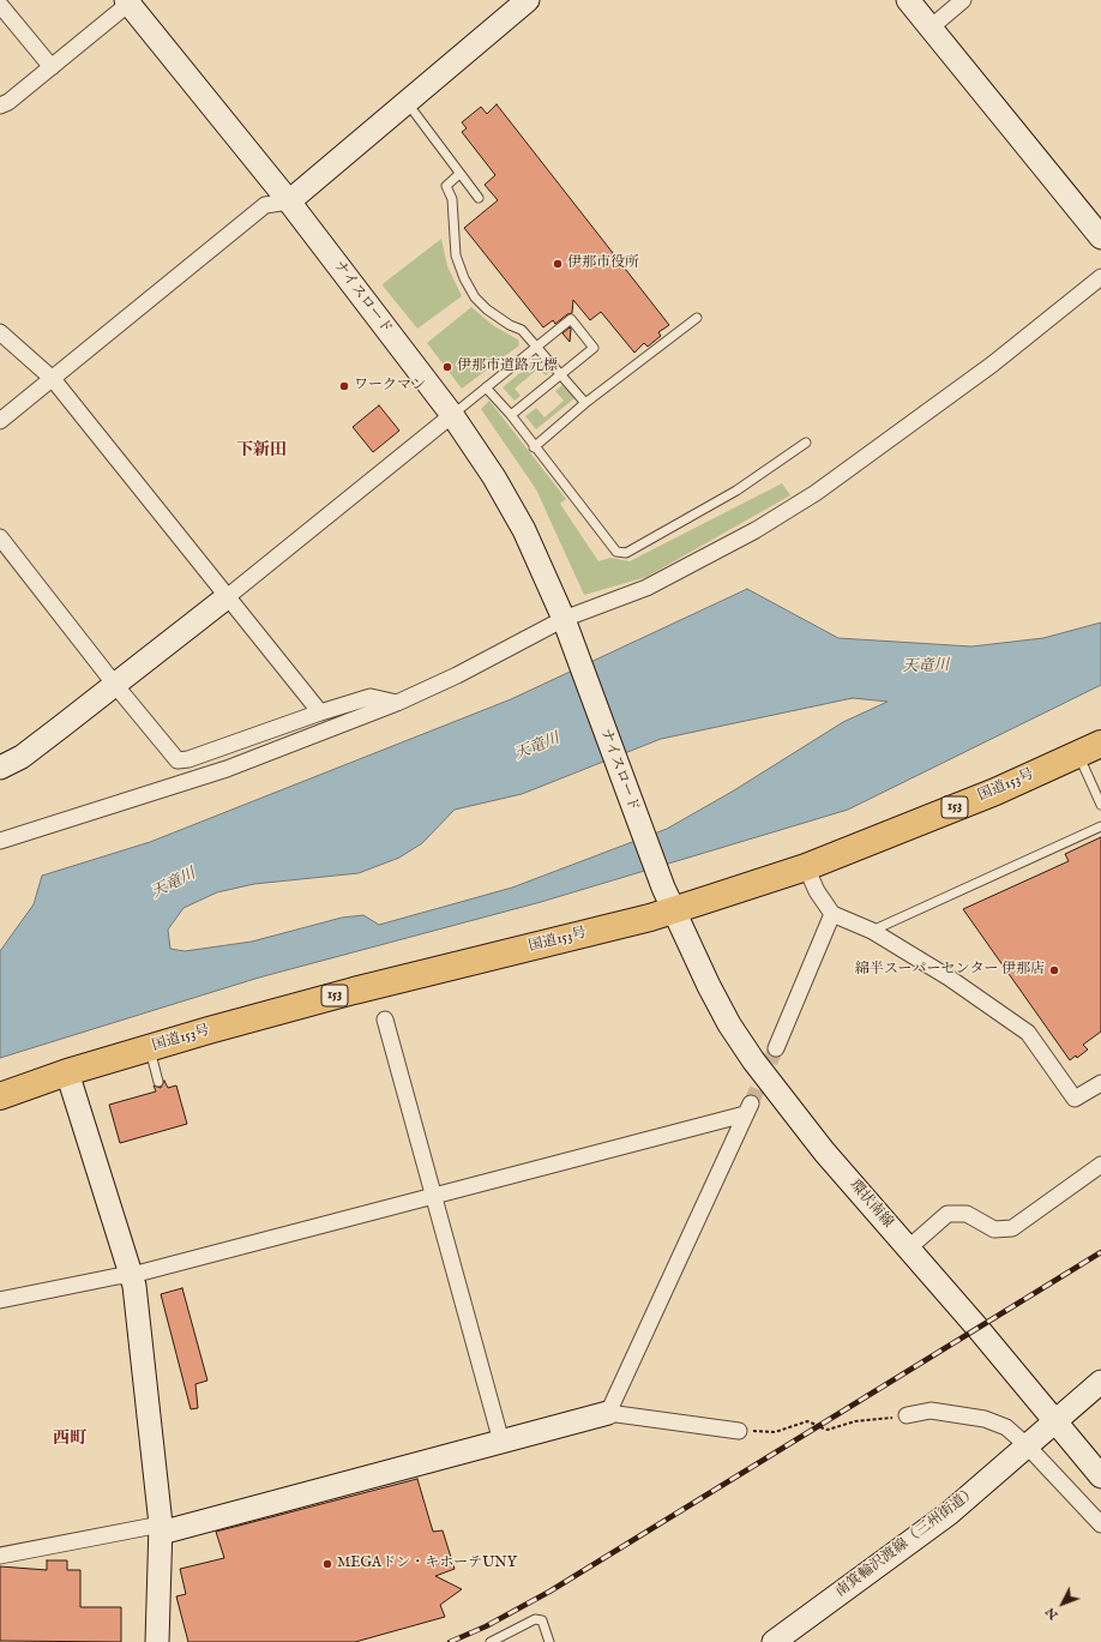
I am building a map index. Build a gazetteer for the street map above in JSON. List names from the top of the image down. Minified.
{"streets":{"highway":["国道153号","153"],"street":["ナイスロード","環状南線","南箕輪沢渡線（三州街道）"]},"crossings":[["ナイスロード","国道153号"],["ナイスロード","環状南線"],["国道153号","環状南線"],["環状南線","南箕輪沢渡線（三州街道）"]],"districts":["下新田","西町"],"water":["天竜川"],"places":["伊那市役所","伊那市道路元標","ワークマン","綿半スーパーセンター 伊那店","MEGAドン・キホーテUNY"],"north":"bottom left"}
